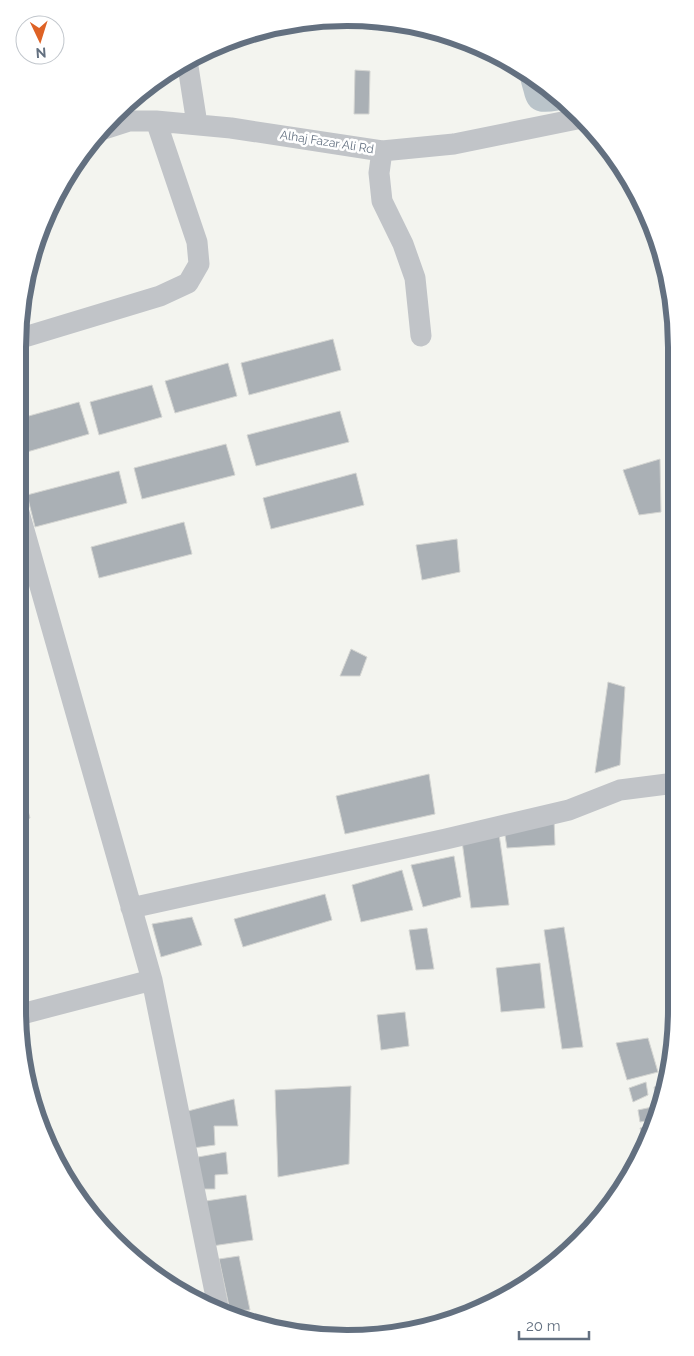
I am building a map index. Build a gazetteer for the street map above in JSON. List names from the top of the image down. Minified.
{"streets":{"street":["Alhaj Fazar Ali Rd"]},"scale_bar":"20 m","north":"bottom"}
